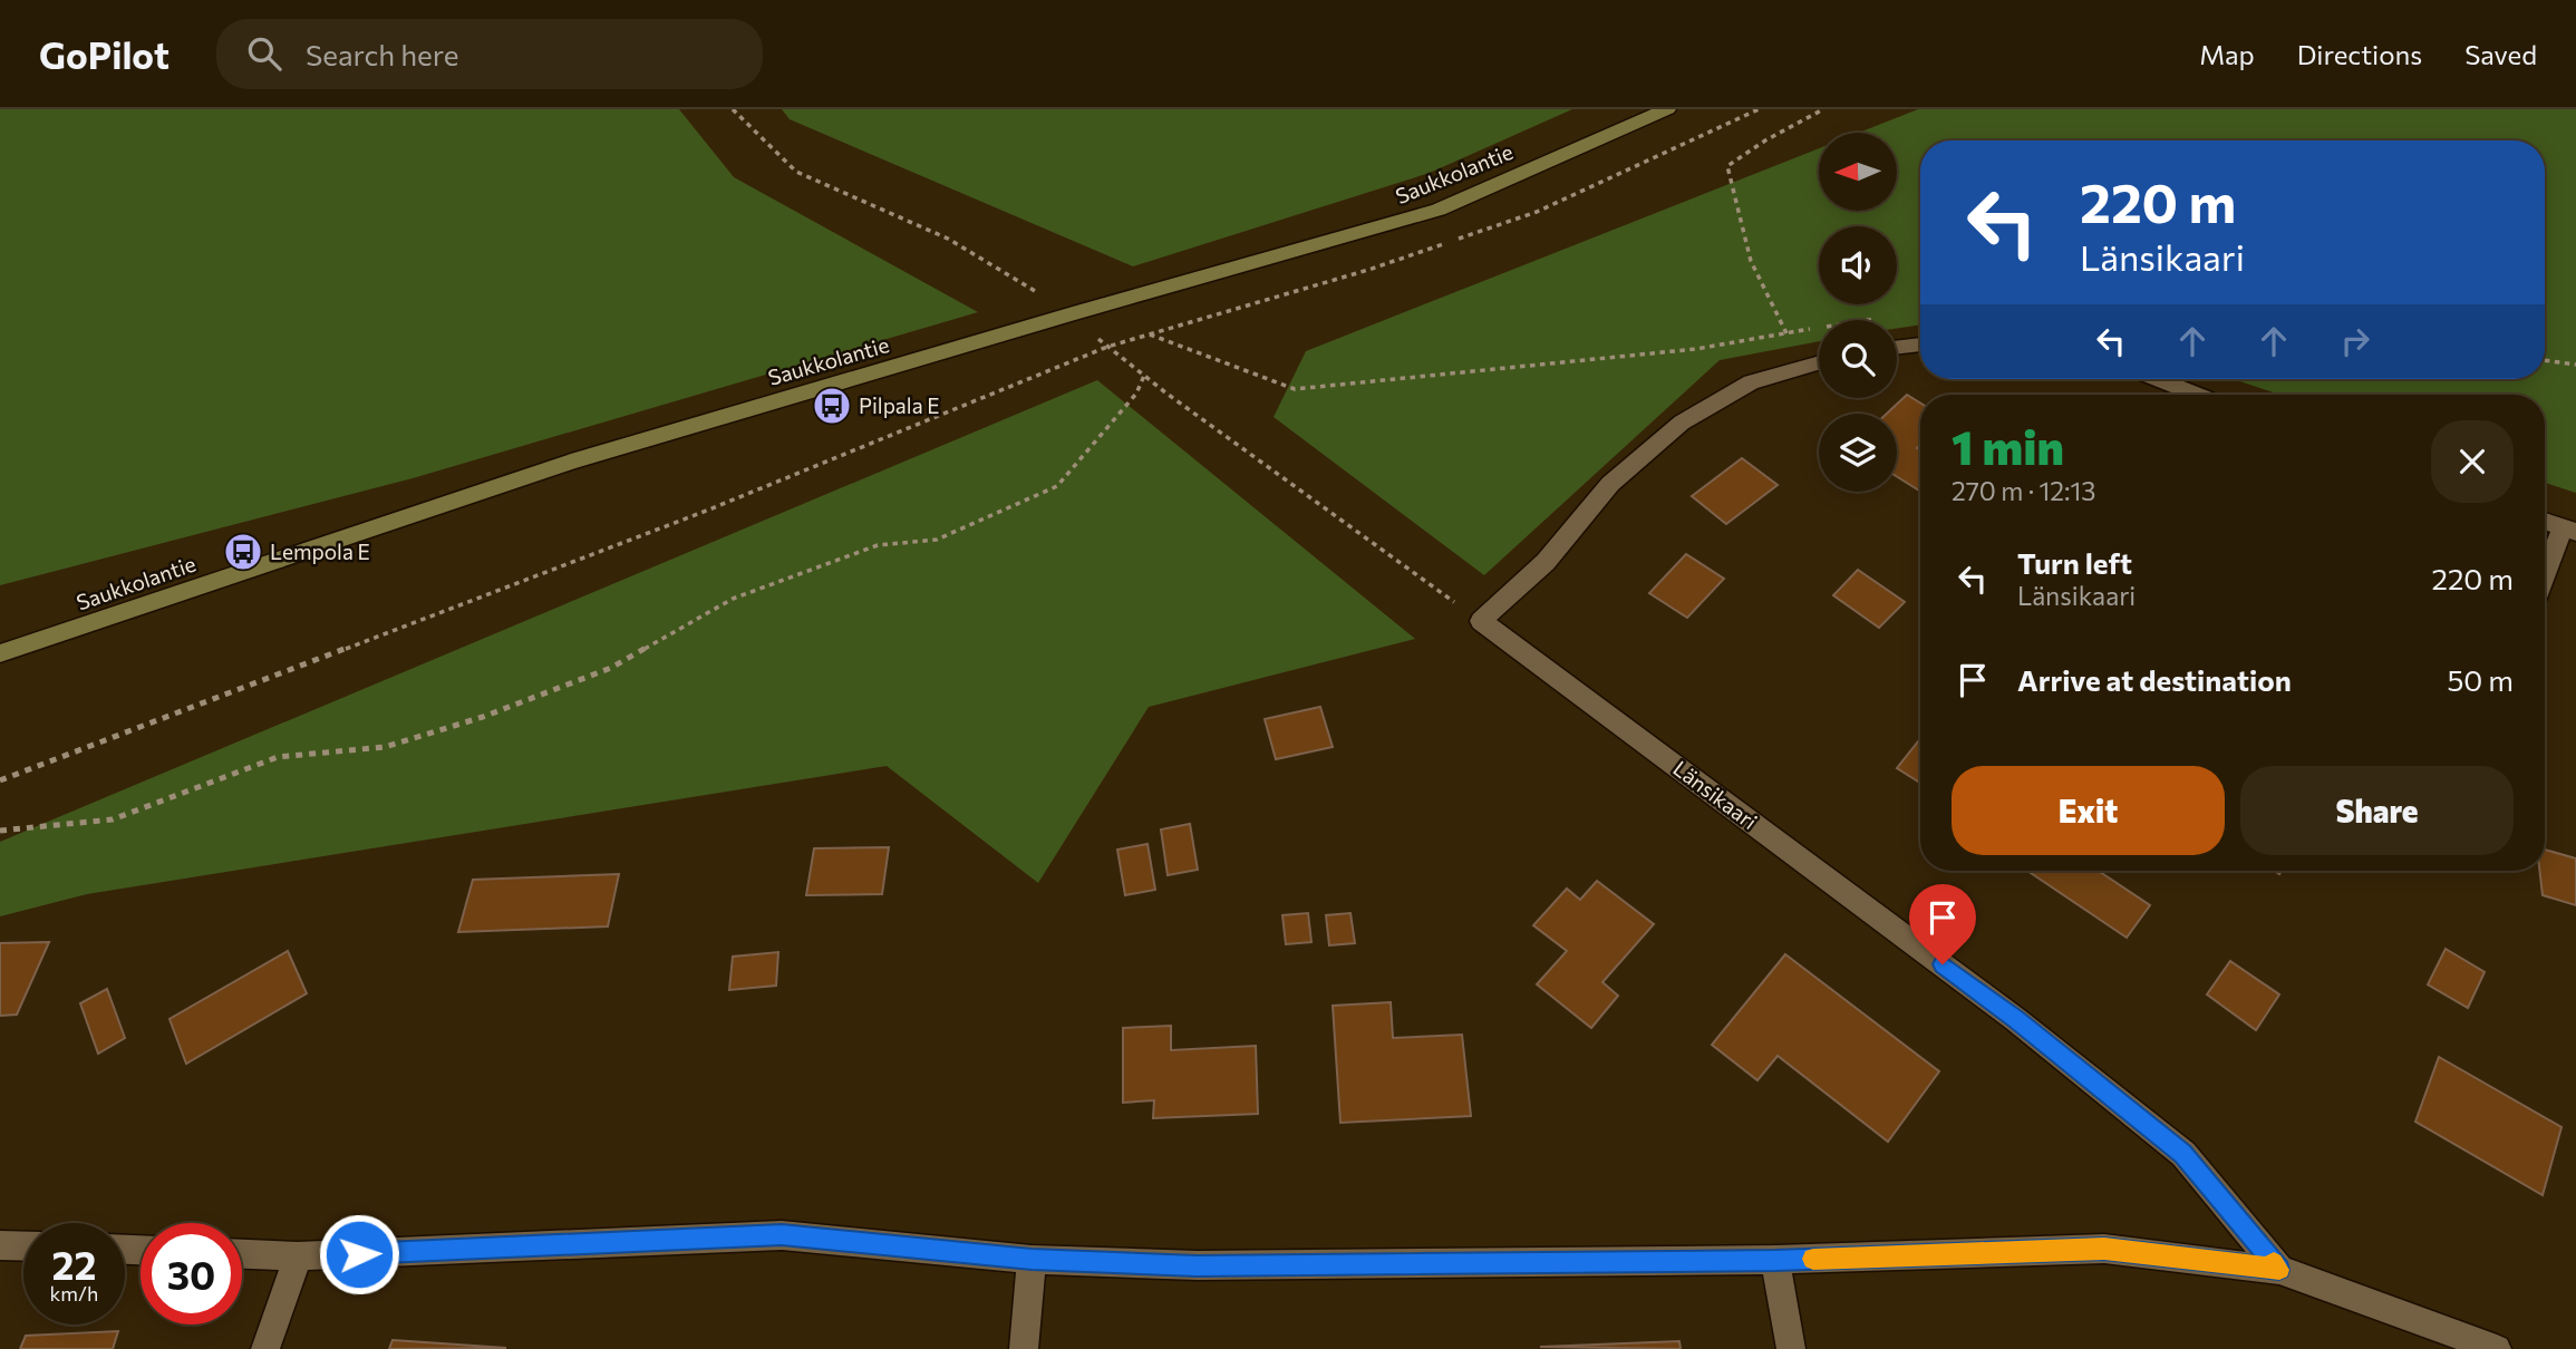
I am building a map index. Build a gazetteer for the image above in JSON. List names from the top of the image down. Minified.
{"streets":{"street":["Saukkolantie","Länsikaari"]},"places":{"bus stop":["Pilpala E","Lempola E"]},"north":"left","page":{"header":"GoPilot","search":"Search here","nav":["Map","Directions","Saved"],"turn":["220 m","Länsikaari"],"heading":["1 min","270 m · 12:13"],"list":[{"name":"Turn left","note":"Länsikaari","value":"220 m"},{"name":"Arrive at destination","value":"50 m"}],"buttons":["Exit","Share"],"speed":"22 km/h","limit":"30"}}
